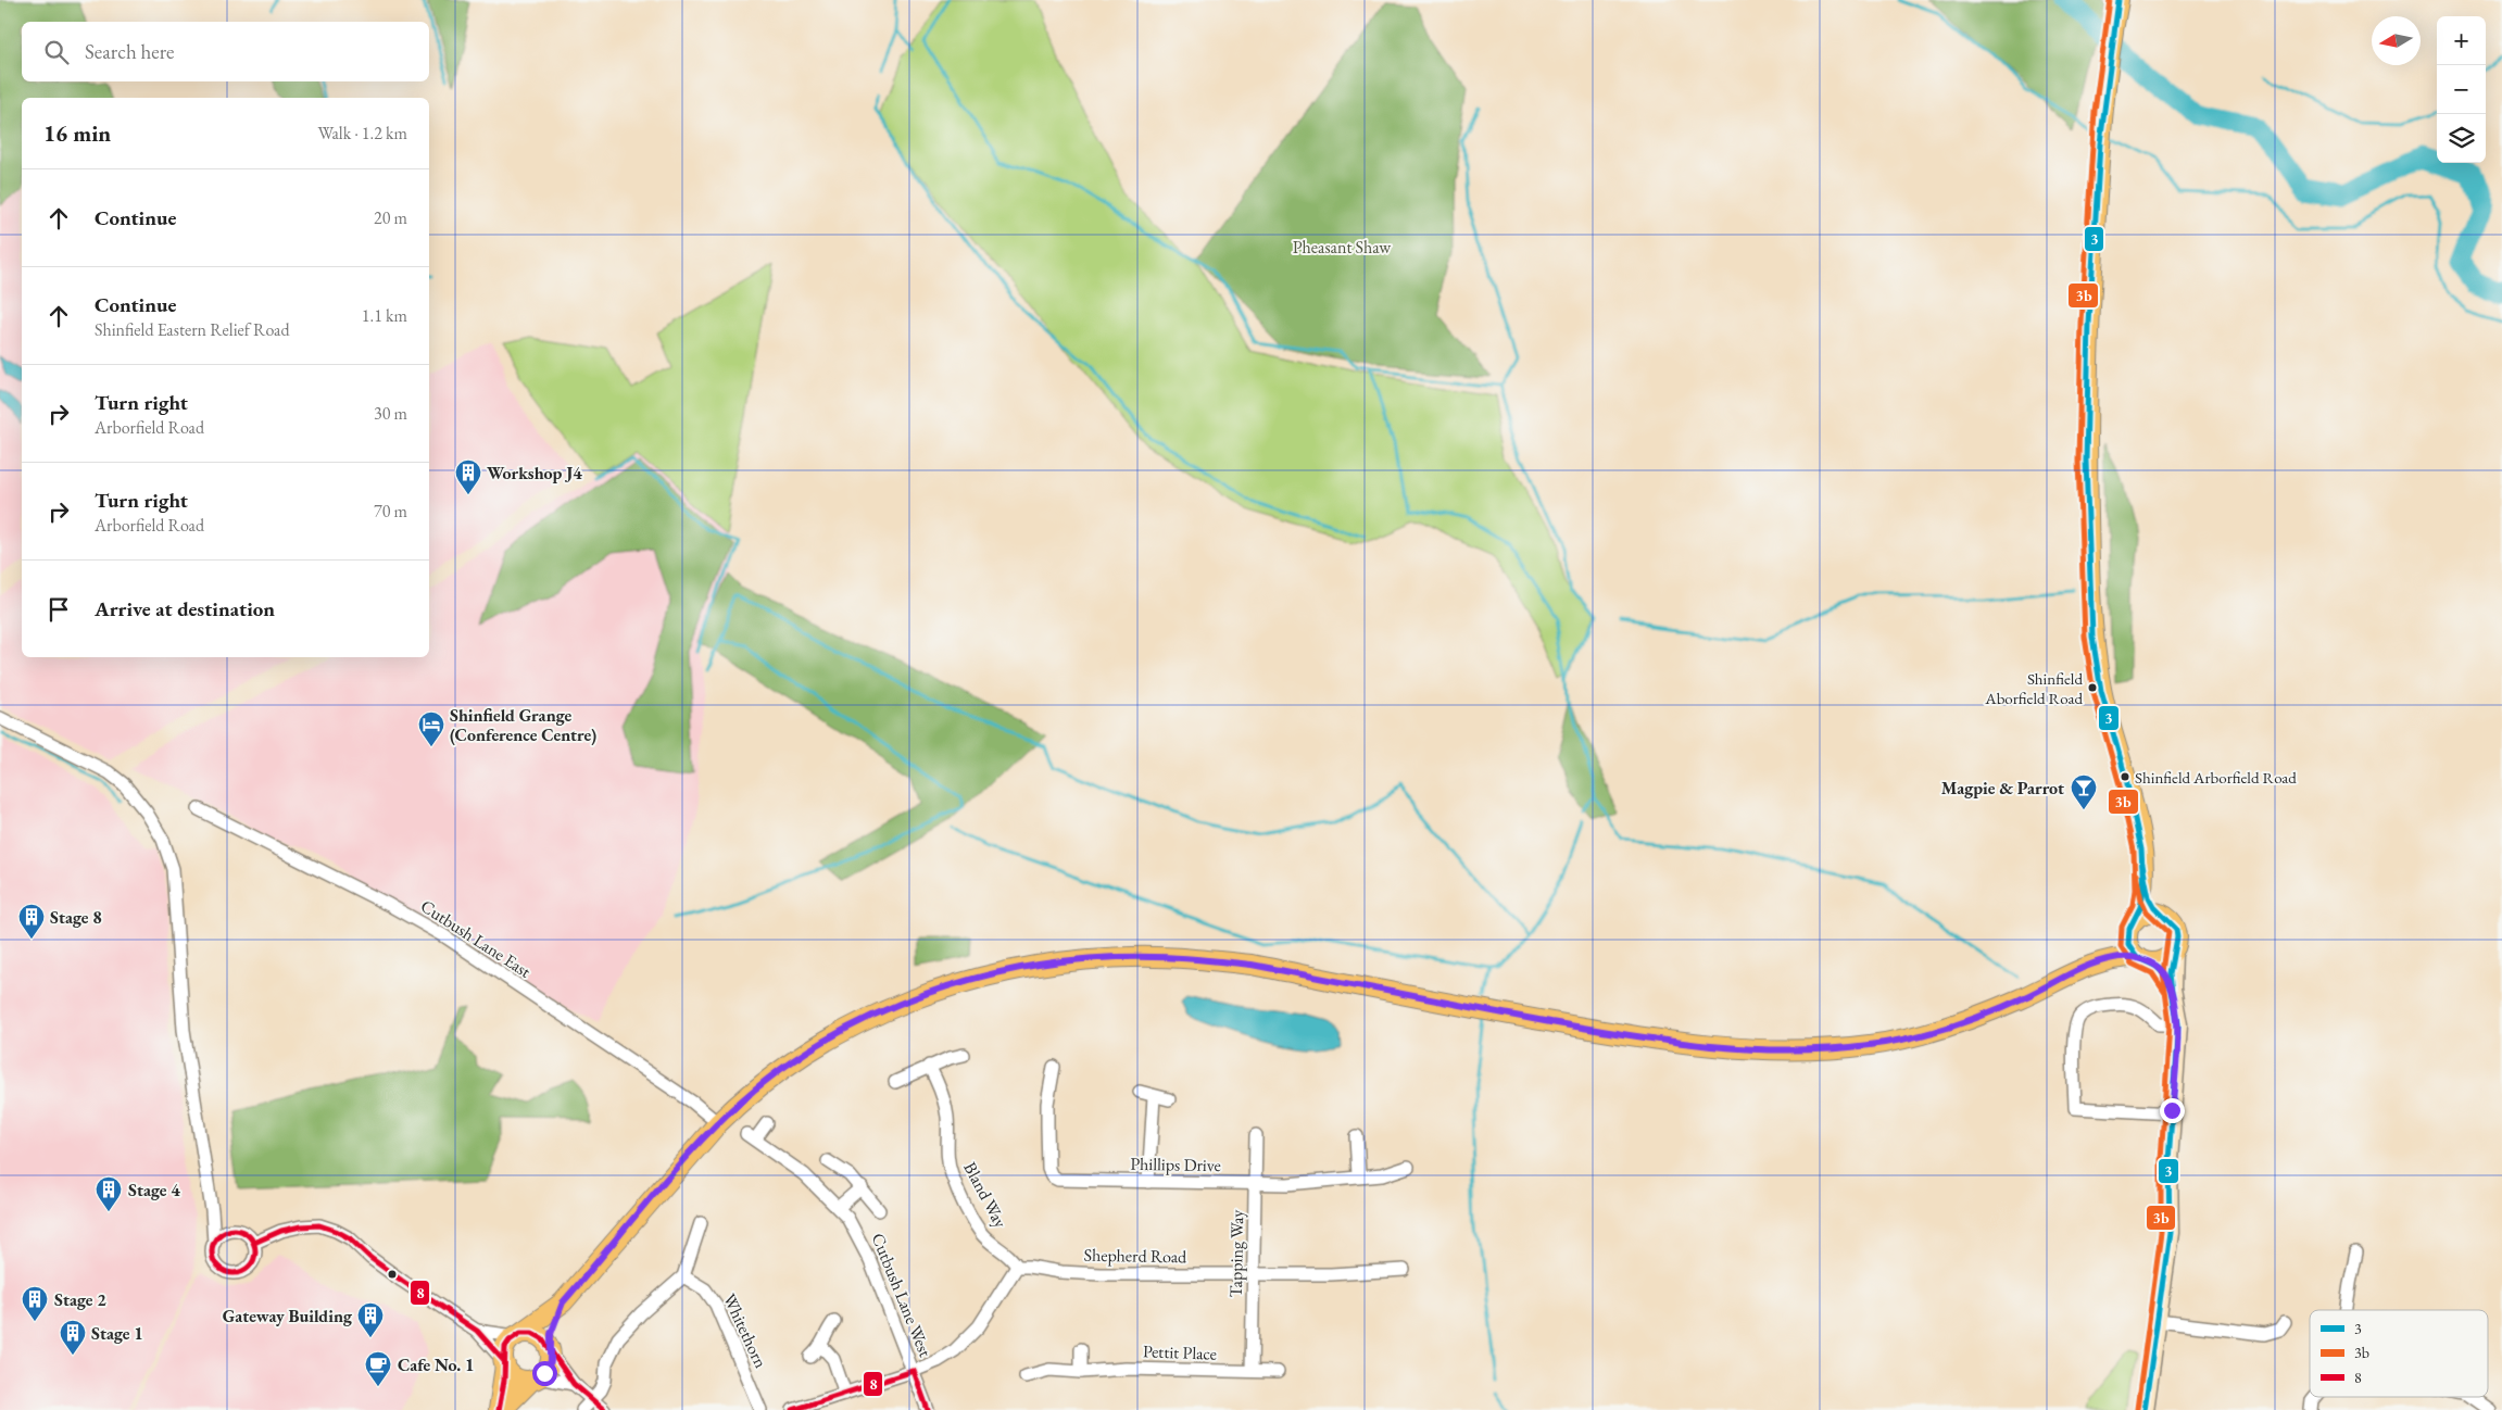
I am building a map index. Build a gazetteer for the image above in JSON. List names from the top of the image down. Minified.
{"streets":{"street":["Cutbush Lane East","Phillips Drive","Bland Way","Tapping Way","Shepherd Road","Cutbush Lane West","Whitethorn","Pettit Place"]},"crossings":[["Phillips Drive","Tapping Way"],["Bland Way","Shepherd Road"],["Tapping Way","Shepherd Road"],["Tapping Way","Pettit Place"]],"parks":["Pheasant Shaw"],"places":{"building":["Workshop J4","Stage 8","Stage 4","Stage 2","Gateway Building","Stage 1"],"other":["Shinfield Aborfield Road","Shinfield Arborfield Road"],"hotel":["Shinfield Grange (Conference Centre)"],"bar":["Magpie & Parrot"],"cafe":["Cafe No. 1"]},"lines":["transit line 3","transit line 3b","transit line 8"],"legend":["3","3b","8"],"north":"left","page":{"map_buttons":["+","−"],"search":"Search here","heading":["16 min","Walk · 1.2 km"],"list":[["Continue","20 m"],["Continue","Shinfield Eastern Relief Road","1.1 km"],["Turn right","Arborfield Road","30 m"],["Turn right","Arborfield Road","70 m"],"Arrive at destination"]}}
